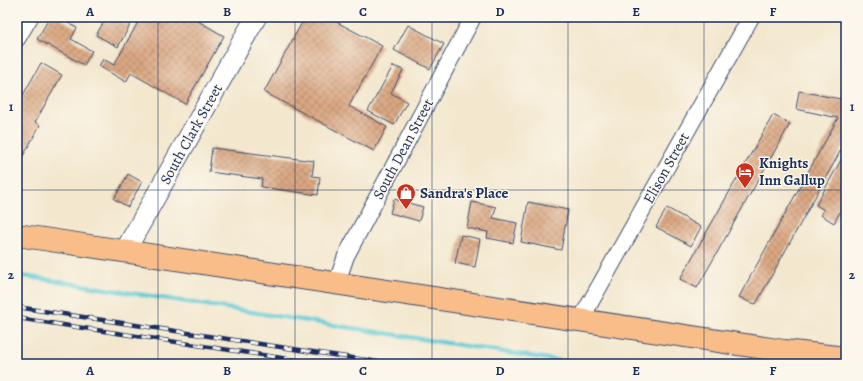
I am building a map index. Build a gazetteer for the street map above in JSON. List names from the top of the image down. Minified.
{"streets":{"street":["South Clark Street","South Dean Street","Elison Street"]},"places":{"hotel":["Knights Inn Gallup"],"shop":["Sandra's Place"]},"grid":{"columns":["A","B","C","D","E","F"],"rows":["1","2"]}}
